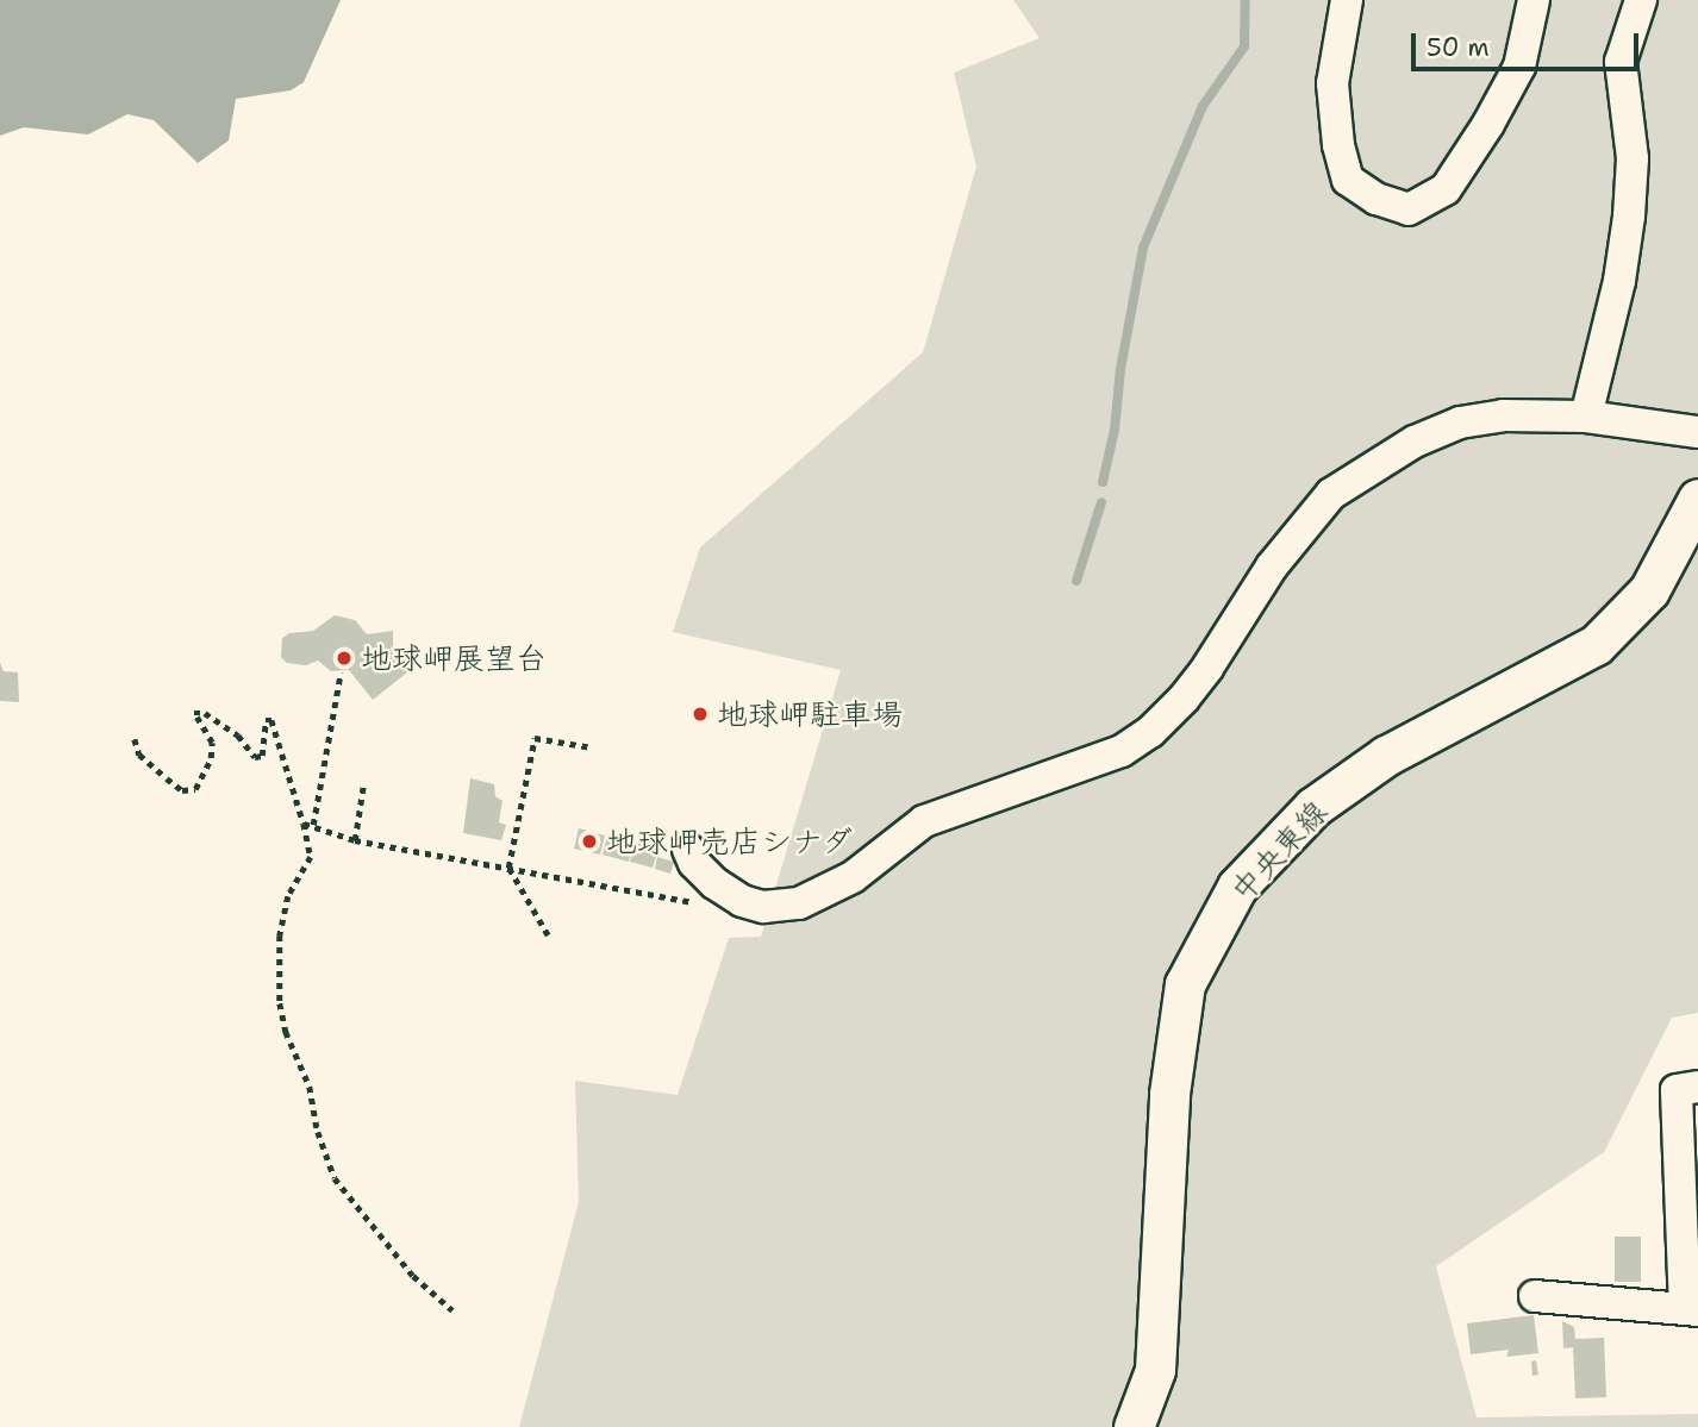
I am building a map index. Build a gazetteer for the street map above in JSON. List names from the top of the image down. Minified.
{"streets":{"street":["中央東線"]},"places":["地球岬展望台","地球岬駐車場","地球岬売店シナダ"],"scale_bar":"50 m"}
